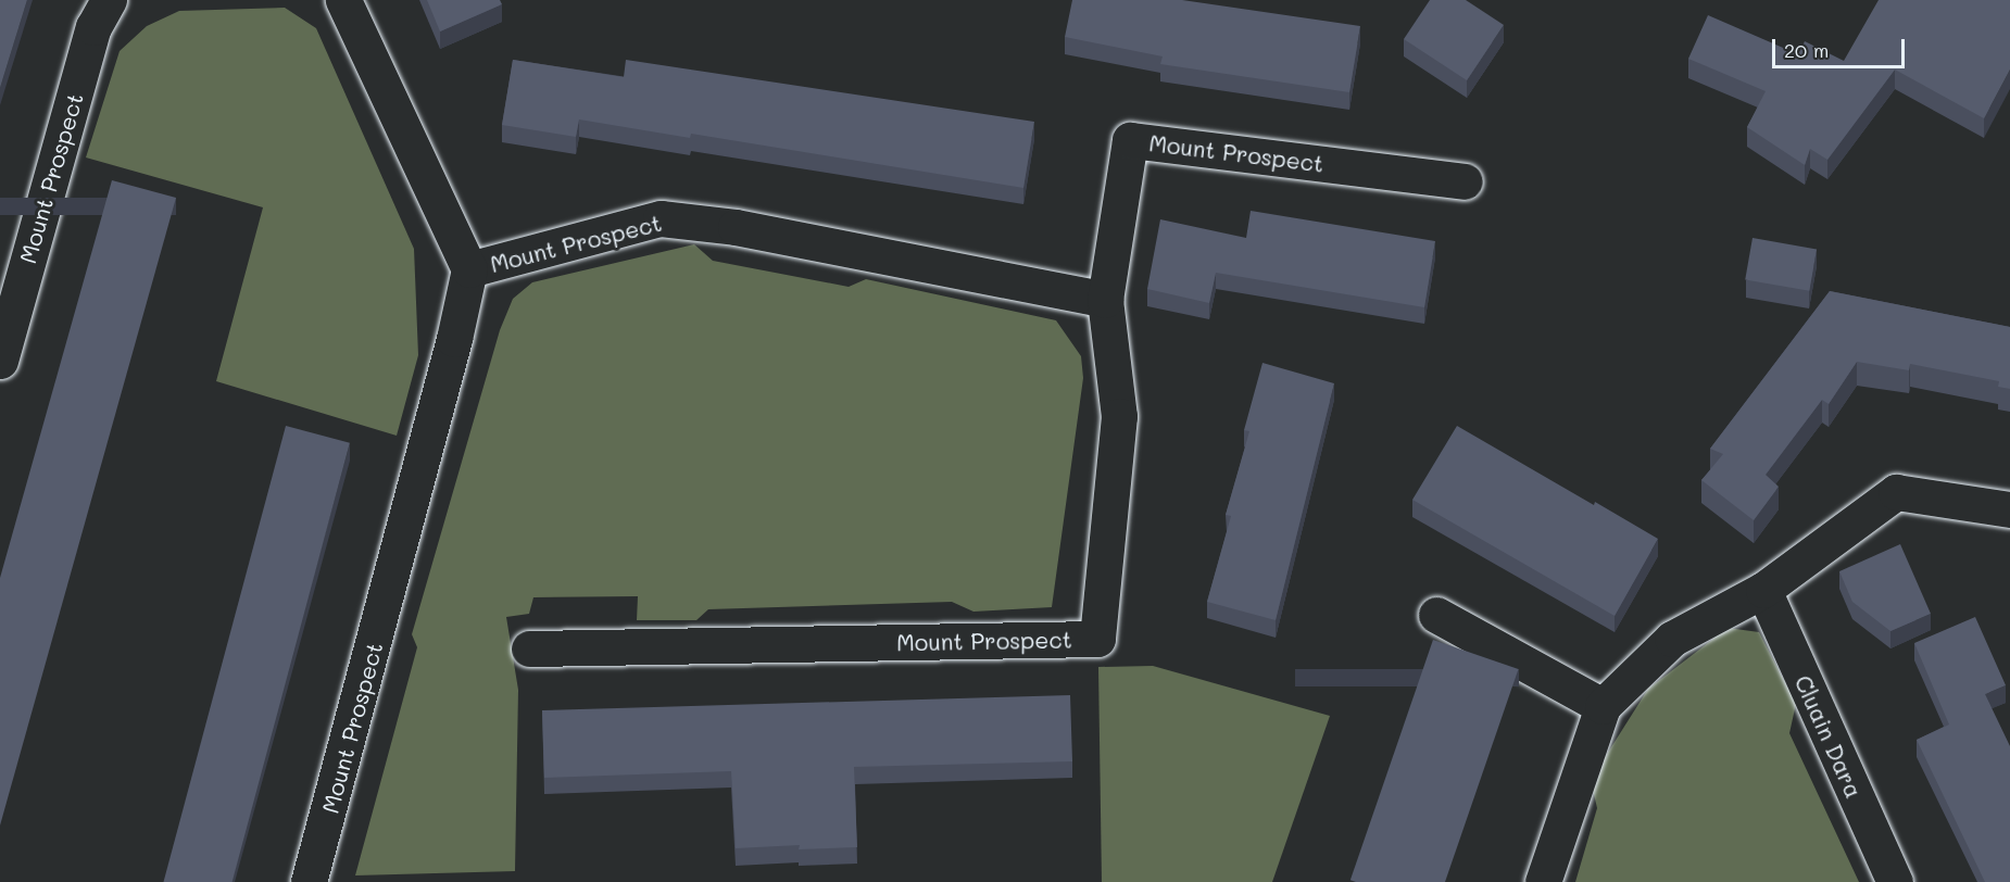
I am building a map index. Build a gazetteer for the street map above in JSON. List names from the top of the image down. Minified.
{"streets":{"street":["Mount Prospect","Cluain Dara"]},"scale_bar":"20 m"}
